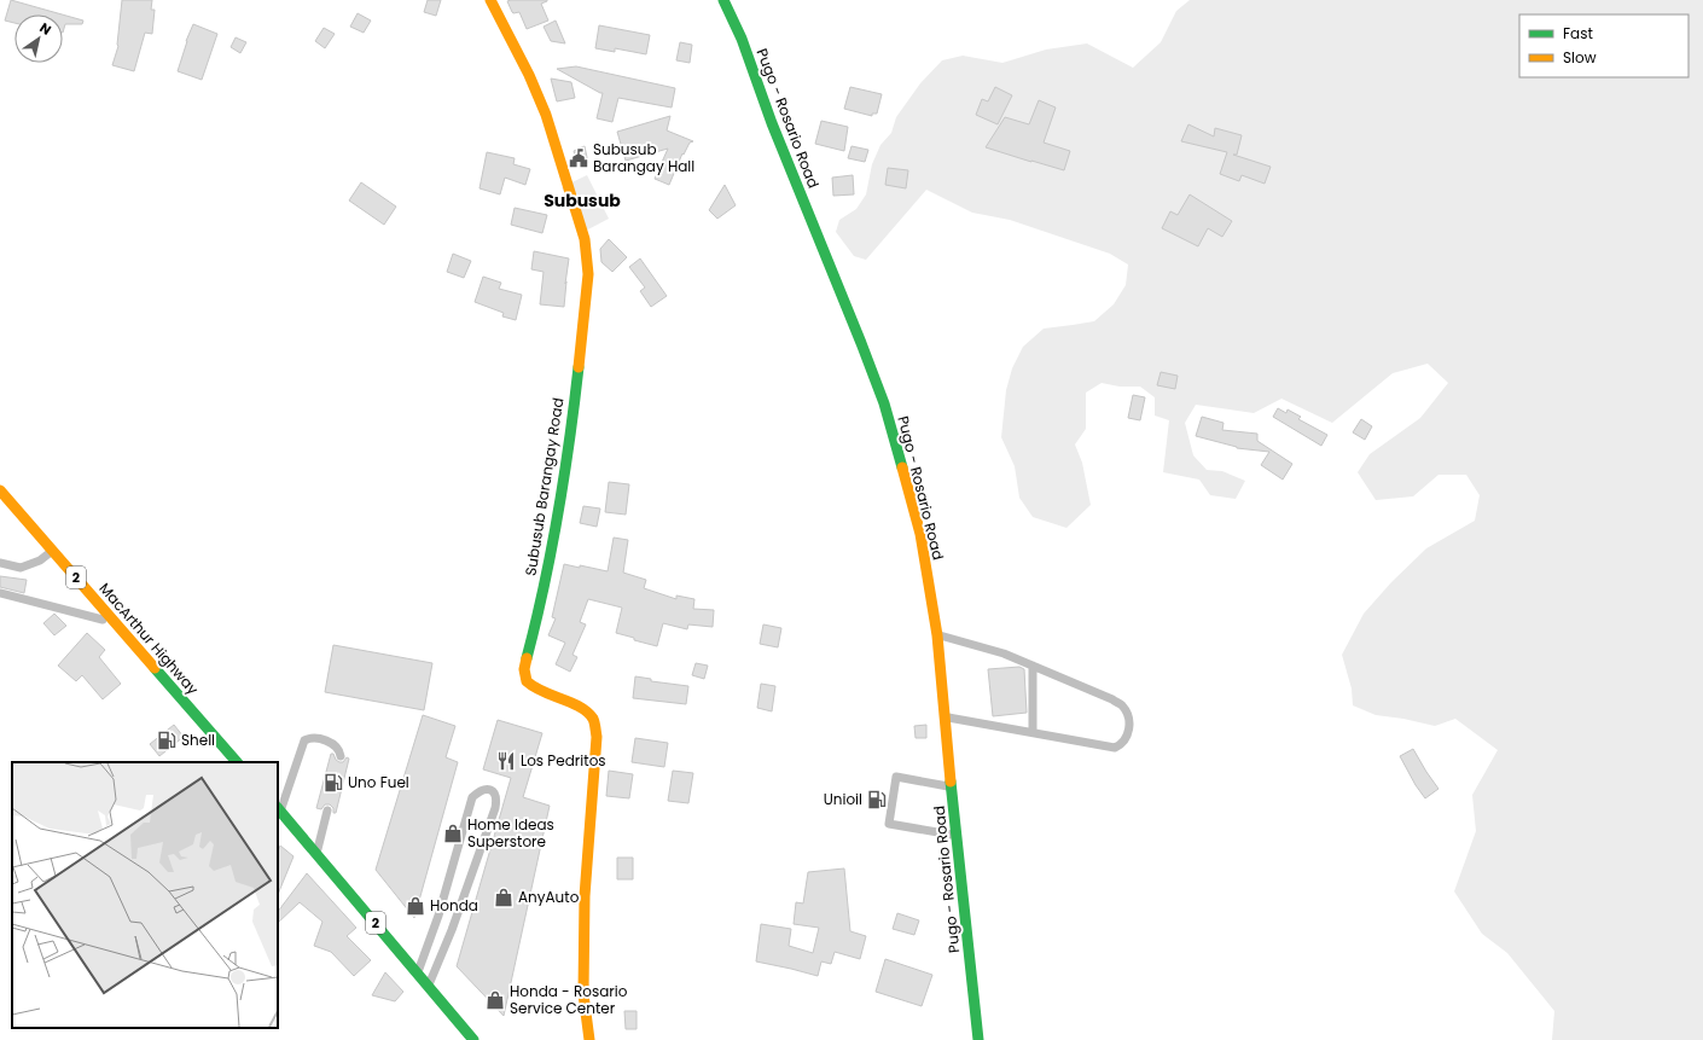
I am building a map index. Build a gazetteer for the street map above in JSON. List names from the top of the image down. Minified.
{"streets":{"main road":["Pugo - Rosario Road","Subusub Barangay Road","2","MacArthur Highway"]},"districts":["Subusub"],"places":{"public building":["Subusub Barangay Hall"],"fuel station":["Shell","Uno Fuel","Unioil"],"restaurant":["Los Pedritos"],"shop":["Home Ideas Superstore","AnyAuto","Honda","Honda - Rosario Service Center"]},"legend":["Fast","Slow"],"north":"top right"}
